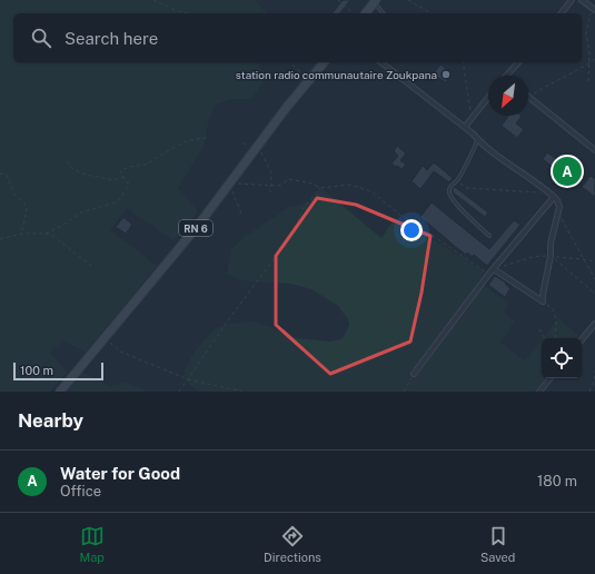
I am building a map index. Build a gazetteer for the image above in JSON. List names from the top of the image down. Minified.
{"streets":{"main road":["RN 6"]},"places":["station radio communautaire Zoukpana"],"scale_bar":"100 m","north":"bottom left","page":{"search":"Search here","pins":"A","scale":"100 m","heading":"Nearby","list":[{"mark":"A","name":"Water for Good","note":"Office","value":"180 m"}],"nav":["Map","Directions","Saved"]}}
